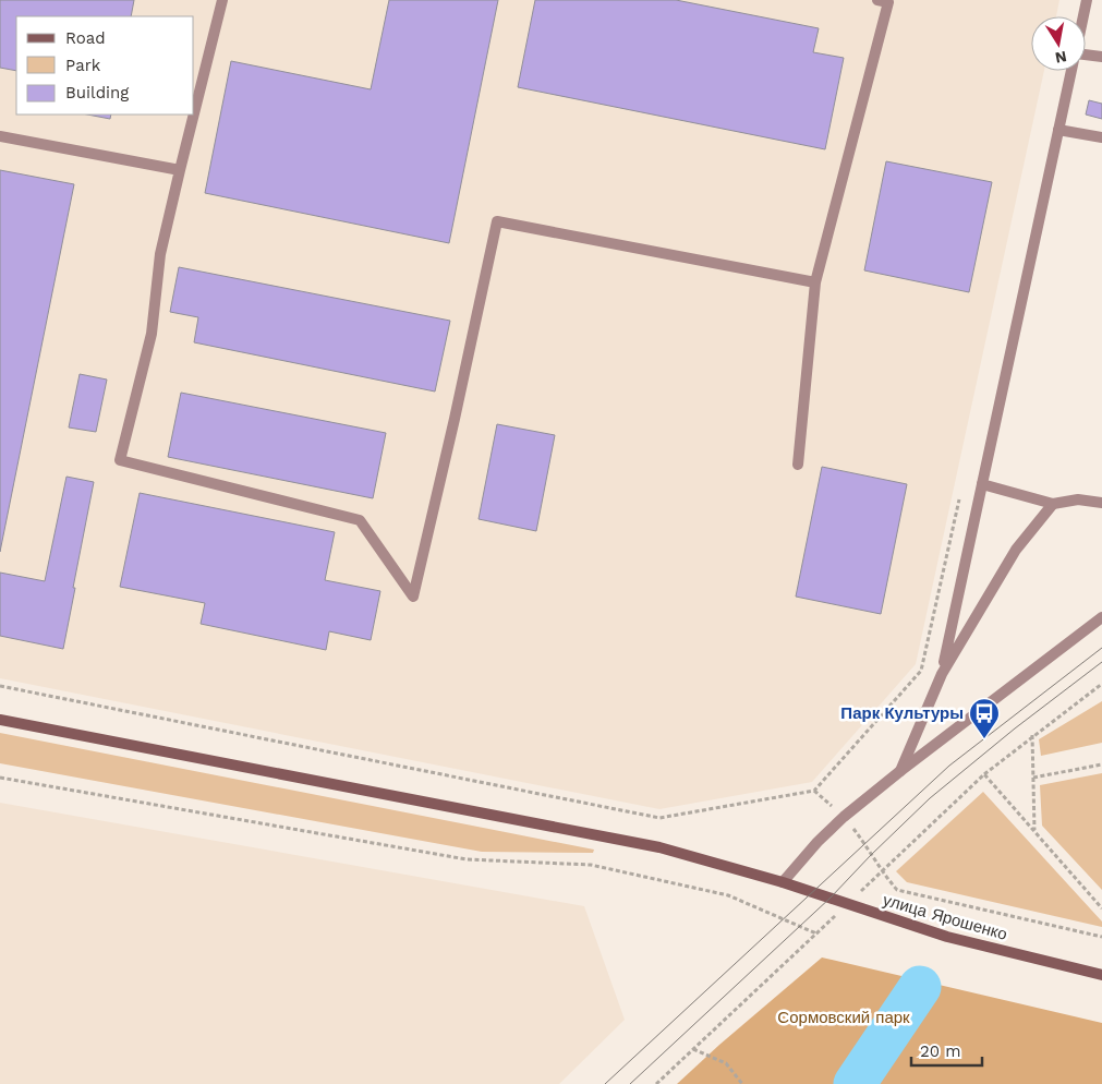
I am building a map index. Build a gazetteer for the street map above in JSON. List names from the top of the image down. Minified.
{"streets":{"main road":["улица Ярошенко"]},"parks":["Сормовский парк"],"places":{"bus stop":["Парк Культуры"]},"legend":["Road","Park","Building"],"scale_bar":"20 m","north":"bottom"}
